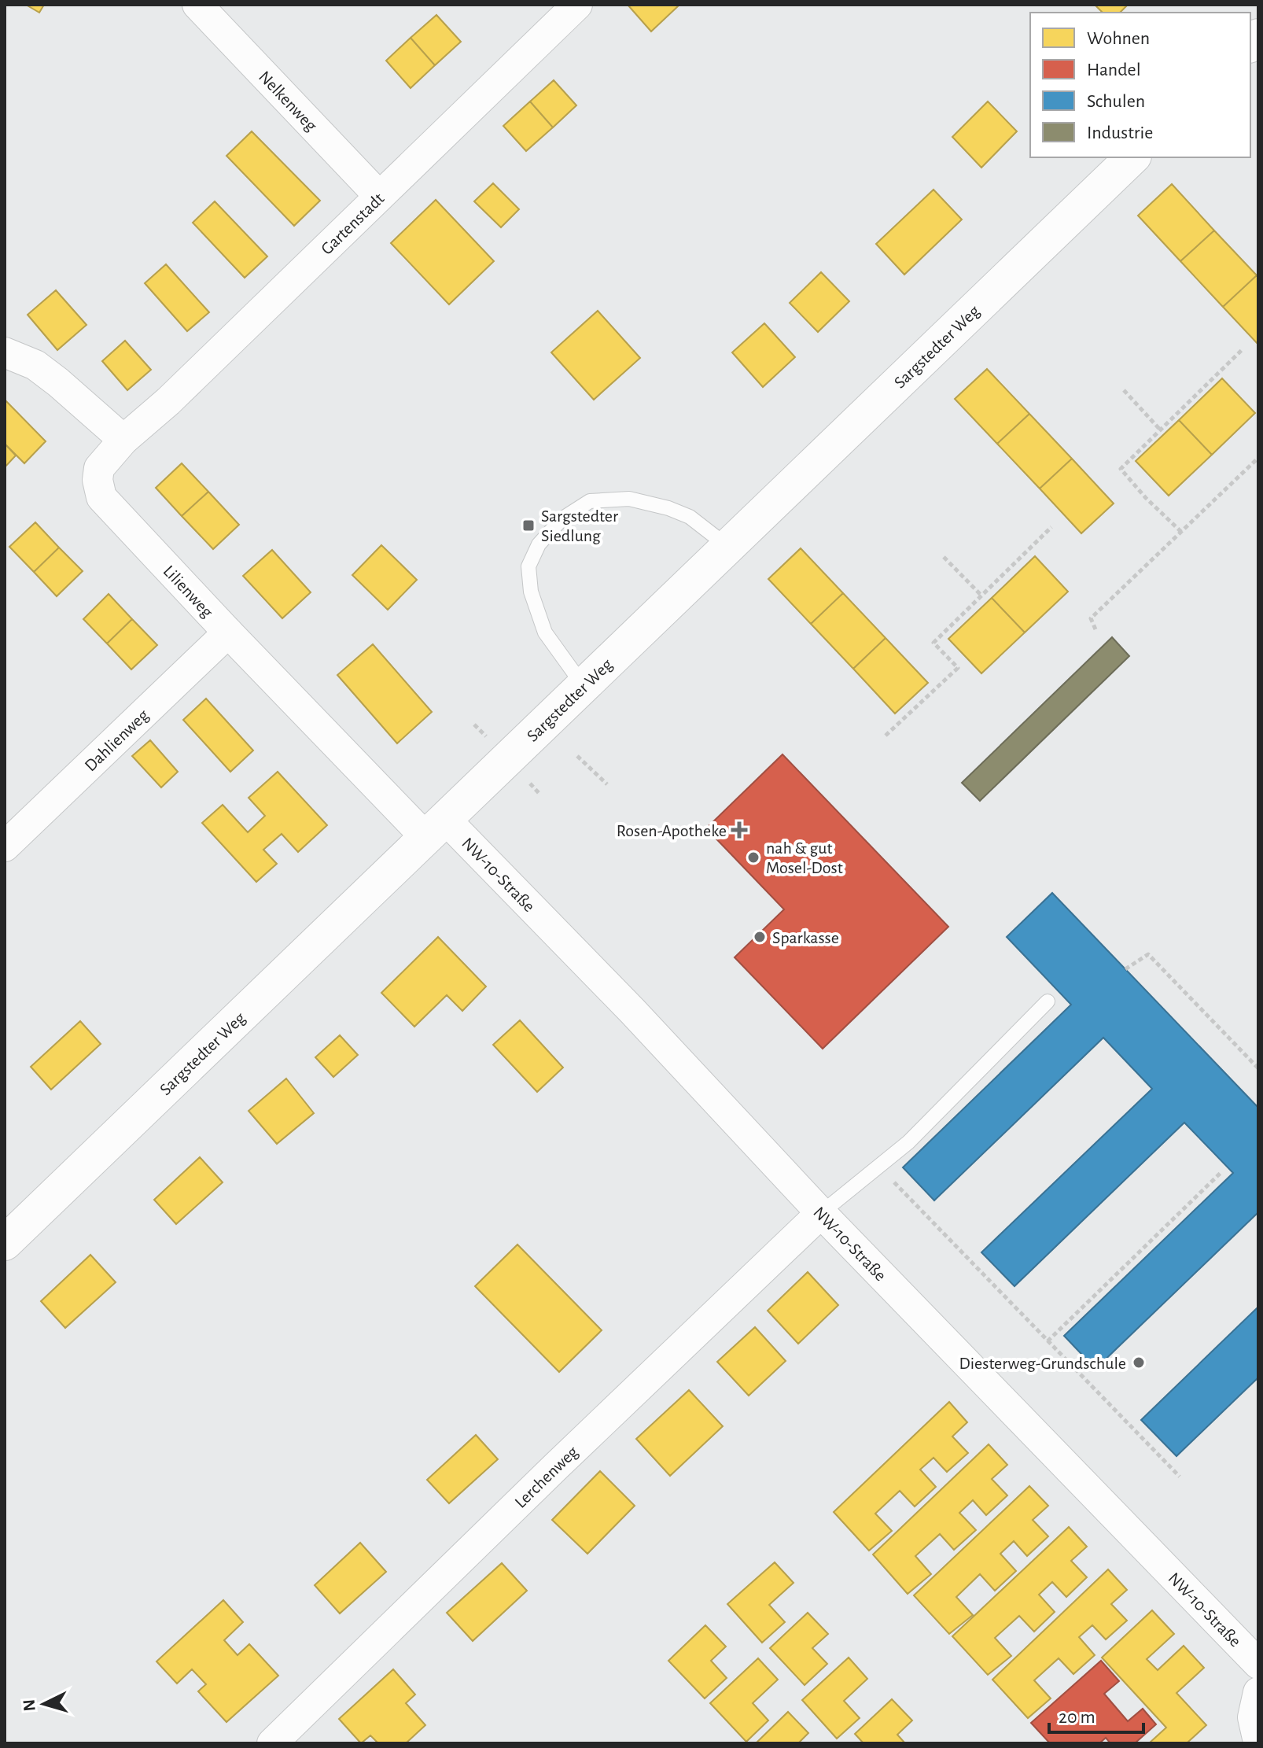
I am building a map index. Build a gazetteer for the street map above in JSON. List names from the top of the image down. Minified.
{"streets":{"street":["Nelkenweg","Gartenstadt","Sargstedter Weg","Lilienweg","Dahlienweg","NW-10-Straße","Lerchenweg"]},"crossings":[["Nelkenweg","Gartenstadt"],["Gartenstadt","Lilienweg"],["Sargstedter Weg","Lilienweg"],["Sargstedter Weg","NW-10-Straße"],["Lilienweg","Dahlienweg"],["Lilienweg","NW-10-Straße"],["NW-10-Straße","Lerchenweg"]],"places":{"transit":["Sargstedter Siedlung"],"health":["Rosen-Apotheke"],"other":["nah & gut Mosel-Dost","Sparkasse","Diesterweg-Grundschule"]},"legend":["Wohnen","Handel","Schulen","Industrie"],"scale_bar":"20 m","north":"left"}
